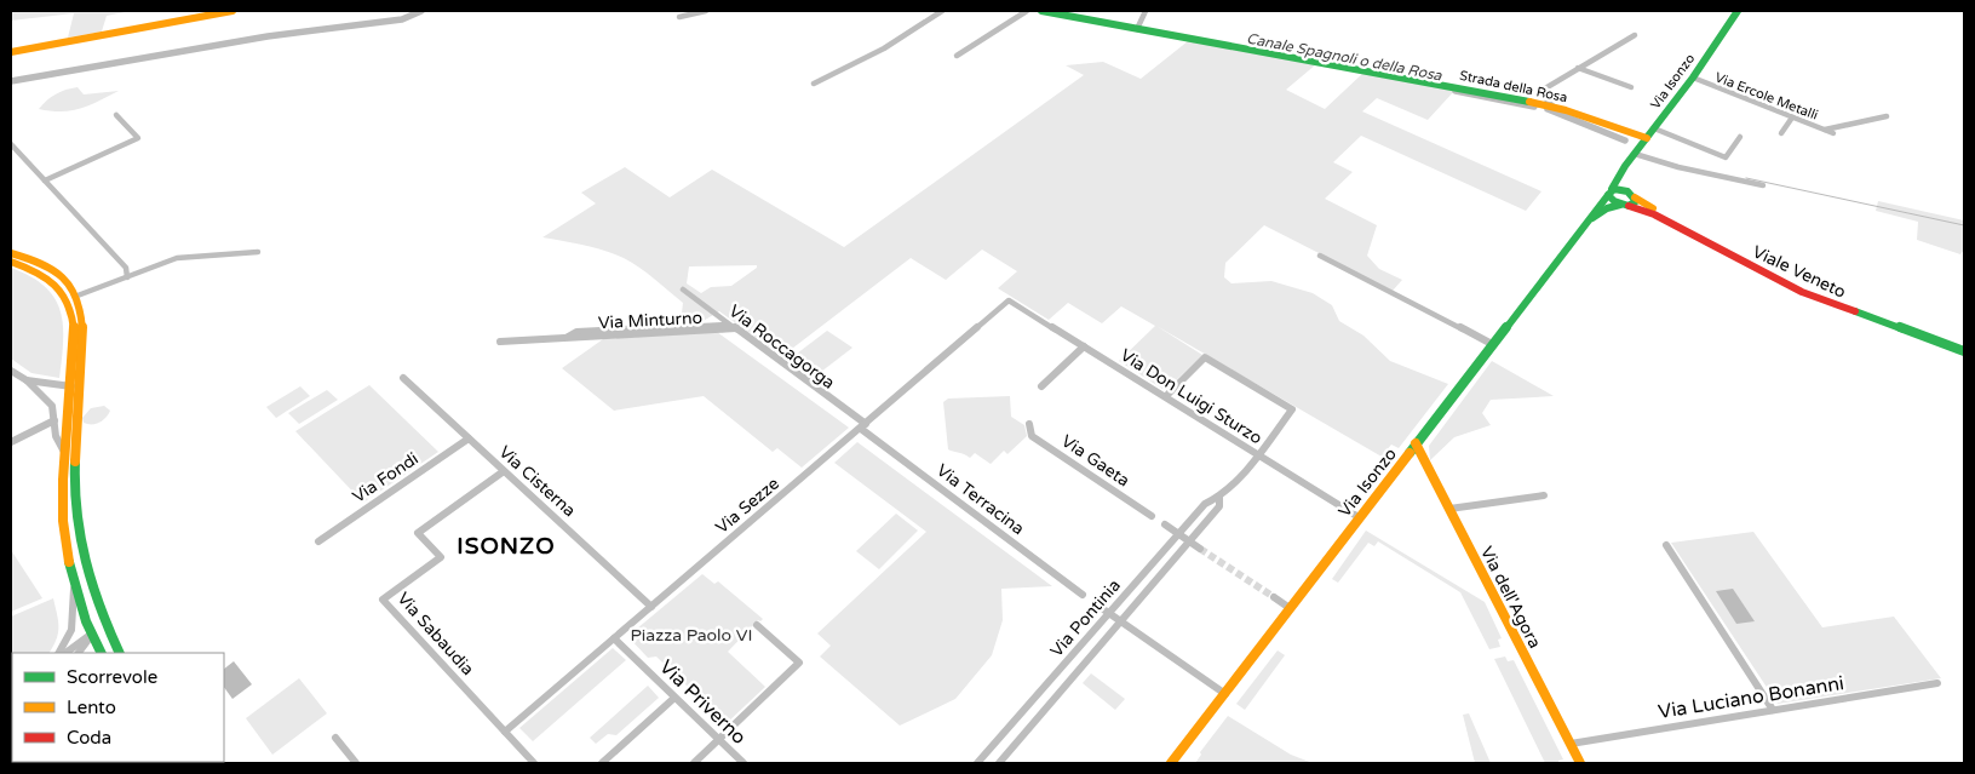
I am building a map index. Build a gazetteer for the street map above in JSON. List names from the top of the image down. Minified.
{"streets":{"street":["Via Isonzo","Strada della Rosa","Via Ercole Metalli","Viale Veneto","Via Minturno","Via Roccagorga","Via Don Luigi Sturzo","Via Gaeta","Via Fondi","Via Cisterna","Via Terracina","Via Sezze","Via dell'Agora","Via Pontinia","Via Sabaudia","Via Luciano Bonanni","Via Priverno"]},"crossings":[["Via Isonzo","Strada della Rosa"],["Via Isonzo","Via Ercole Metalli"],["Via Isonzo","Viale Veneto"],["Via Isonzo","Via Don Luigi Sturzo"],["Via Isonzo","Via dell'Agora"],["Via Minturno","Via Roccagorga"],["Via Roccagorga","Via Terracina"],["Via Roccagorga","Via Sezze"],["Via Don Luigi Sturzo","Via Sezze"],["Via Don Luigi Sturzo","Via Pontinia"],["Via Fondi","Via Cisterna"],["Via Cisterna","Via Sezze"],["Via Cisterna","Via Sabaudia"],["Via Terracina","Via Sezze"],["Via Sezze","Via Sabaudia"],["Via Sezze","Via Priverno"],["Via dell'Agora","Via Luciano Bonanni"]],"districts":["ISONZO"],"water":["Canale Spagnoli o della Rosa"],"parks":["Piazza Paolo VI"],"legend":["Scorrevole","Lento","Coda"]}
